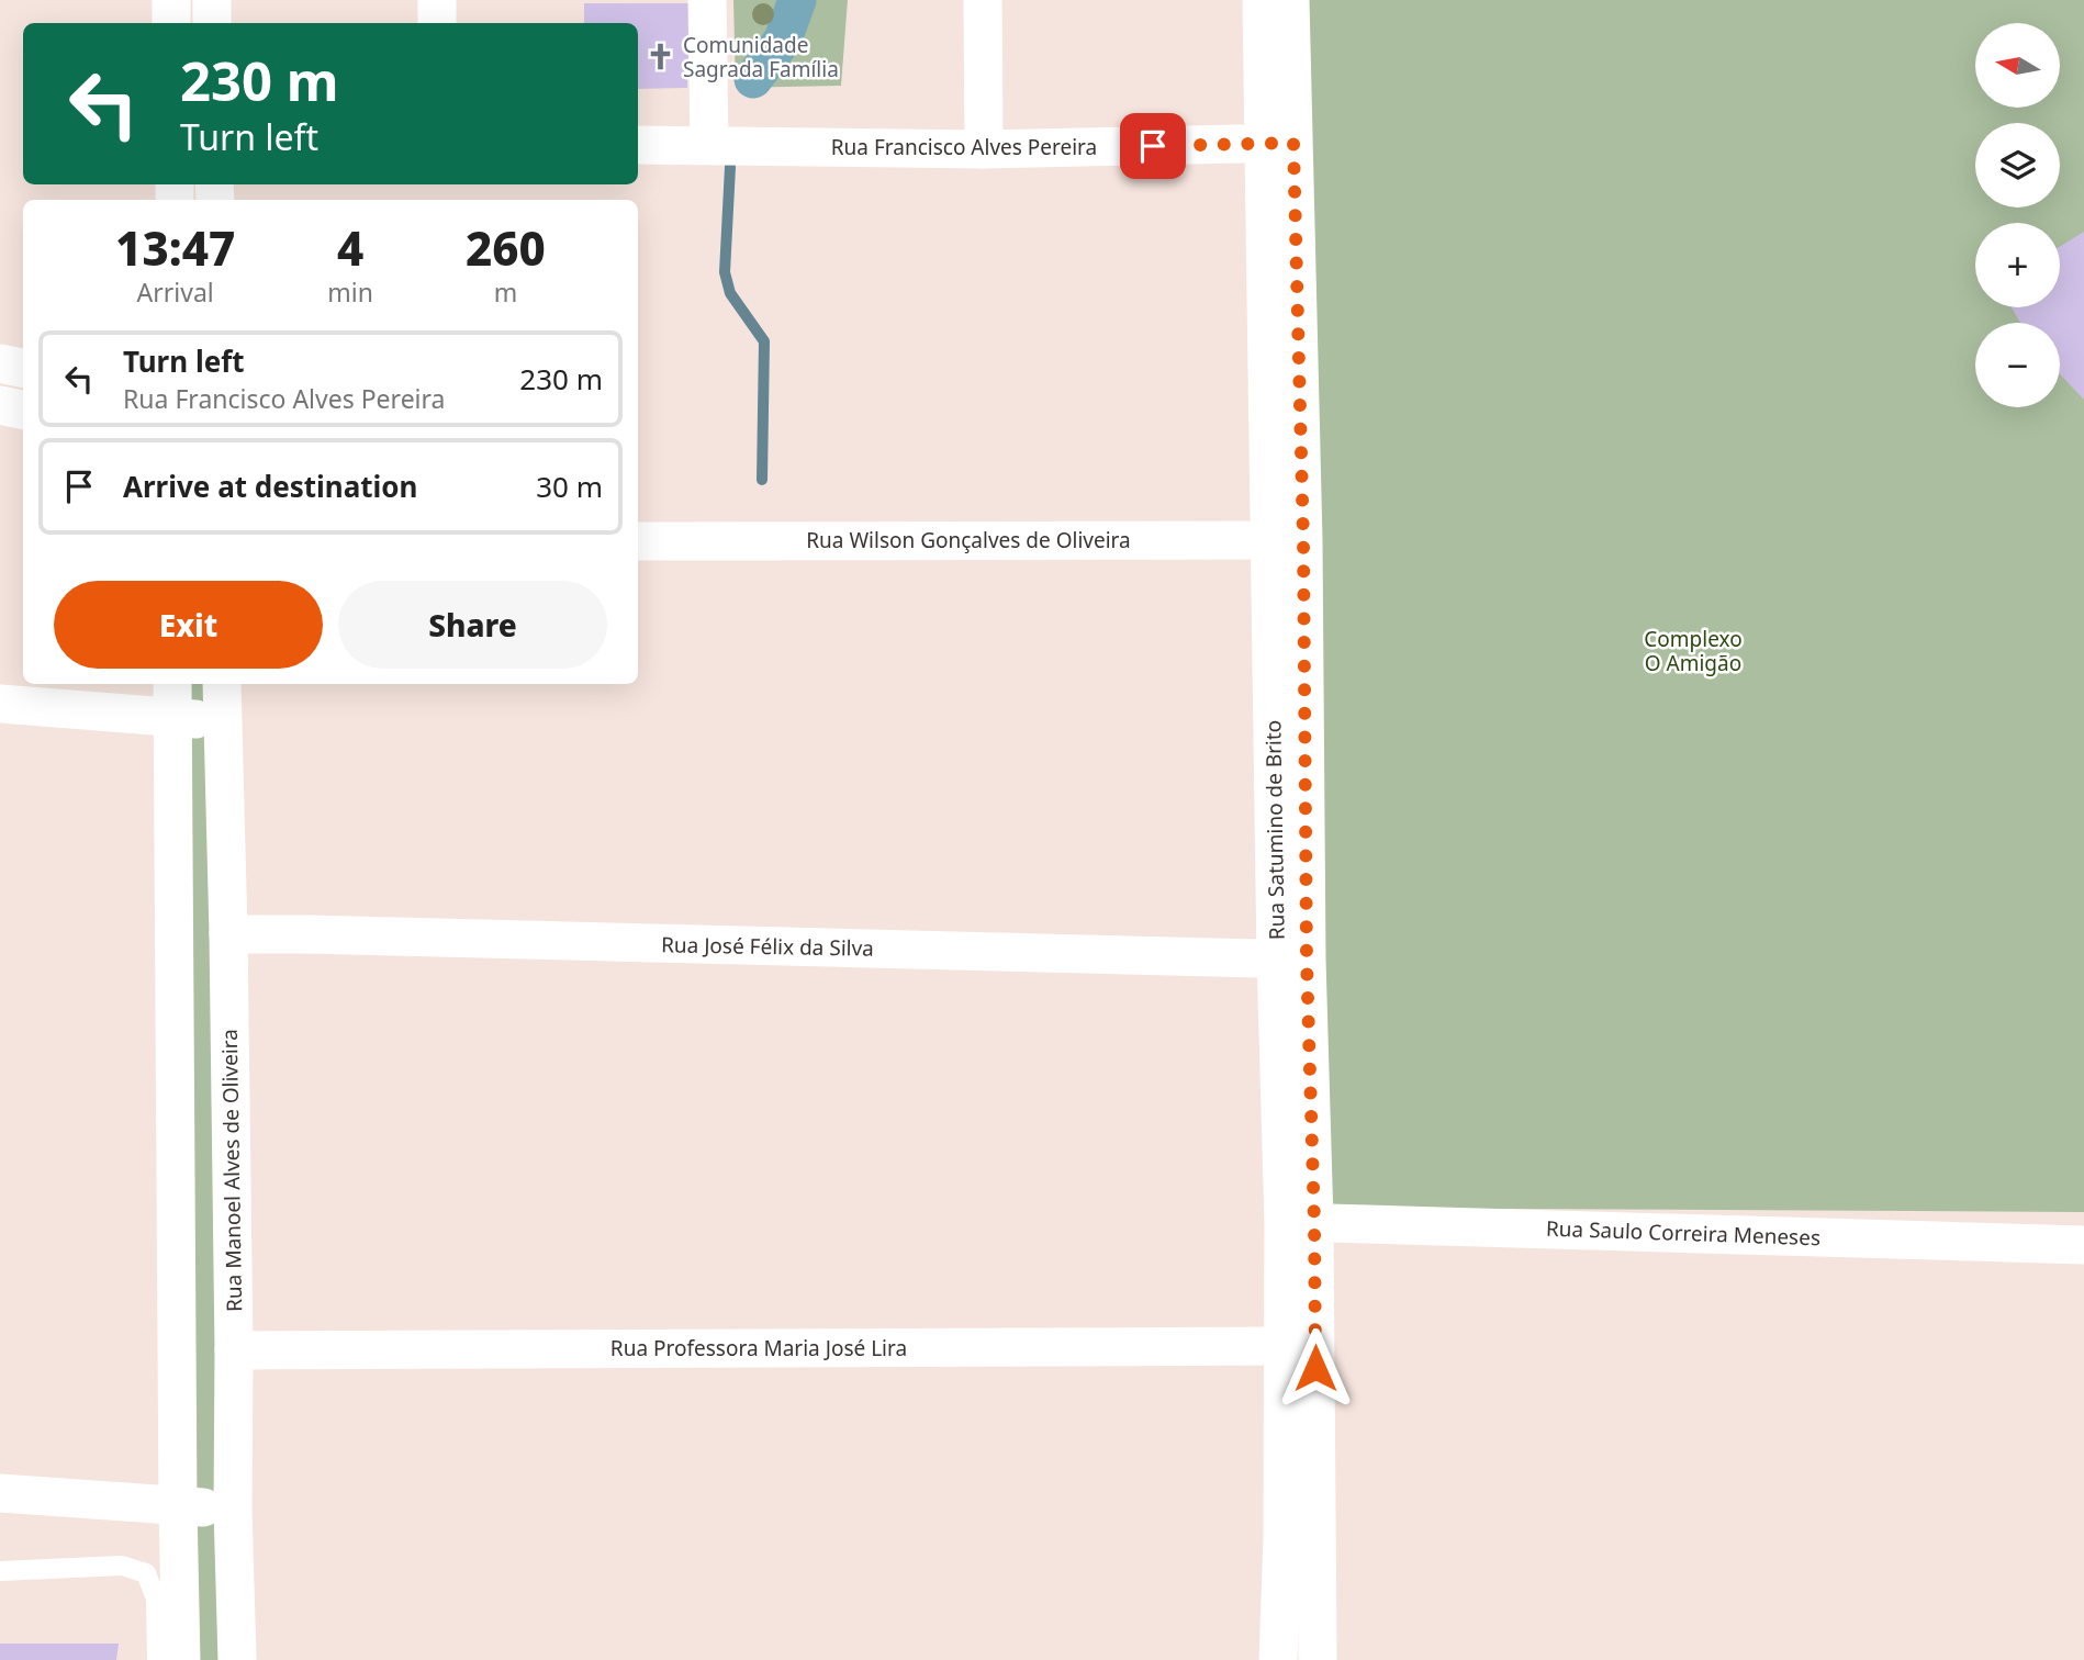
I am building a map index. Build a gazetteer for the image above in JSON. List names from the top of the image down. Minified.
{"streets":{"street":["Rua Francisco Alves Pereira","Rua Wilson Gonçalves de Oliveira","Rua Satumino de Brito","Rua José Félix da Silva","Rua Manoel Alves de Oliveira","Rua Saulo Correira Meneses","Rua Professora Maria José Lira"]},"crossings":[["Rua Francisco Alves Pereira","Rua Satumino de Brito"],["Rua Wilson Gonçalves de Oliveira","Rua Satumino de Brito"],["Rua Satumino de Brito","Rua José Félix da Silva"],["Rua Satumino de Brito","Rua Saulo Correira Meneses"],["Rua Satumino de Brito","Rua Professora Maria José Lira"],["Rua José Félix da Silva","Rua Manoel Alves de Oliveira"],["Rua Manoel Alves de Oliveira","Rua Professora Maria José Lira"]],"parks":["Complexo O Amigão"],"places":{"church":["Comunidade Sagrada Família"]},"north":"left","page":{"map_buttons":["+","−"],"turn":["230 m","Turn left"],"eta":["13:47","Arrival","4","min","260","m"],"list":[{"name":"Turn left","note":"Rua Francisco Alves Pereira","value":"230 m"},{"name":"Arrive at destination","value":"30 m"}],"buttons":["Exit","Share"]}}
